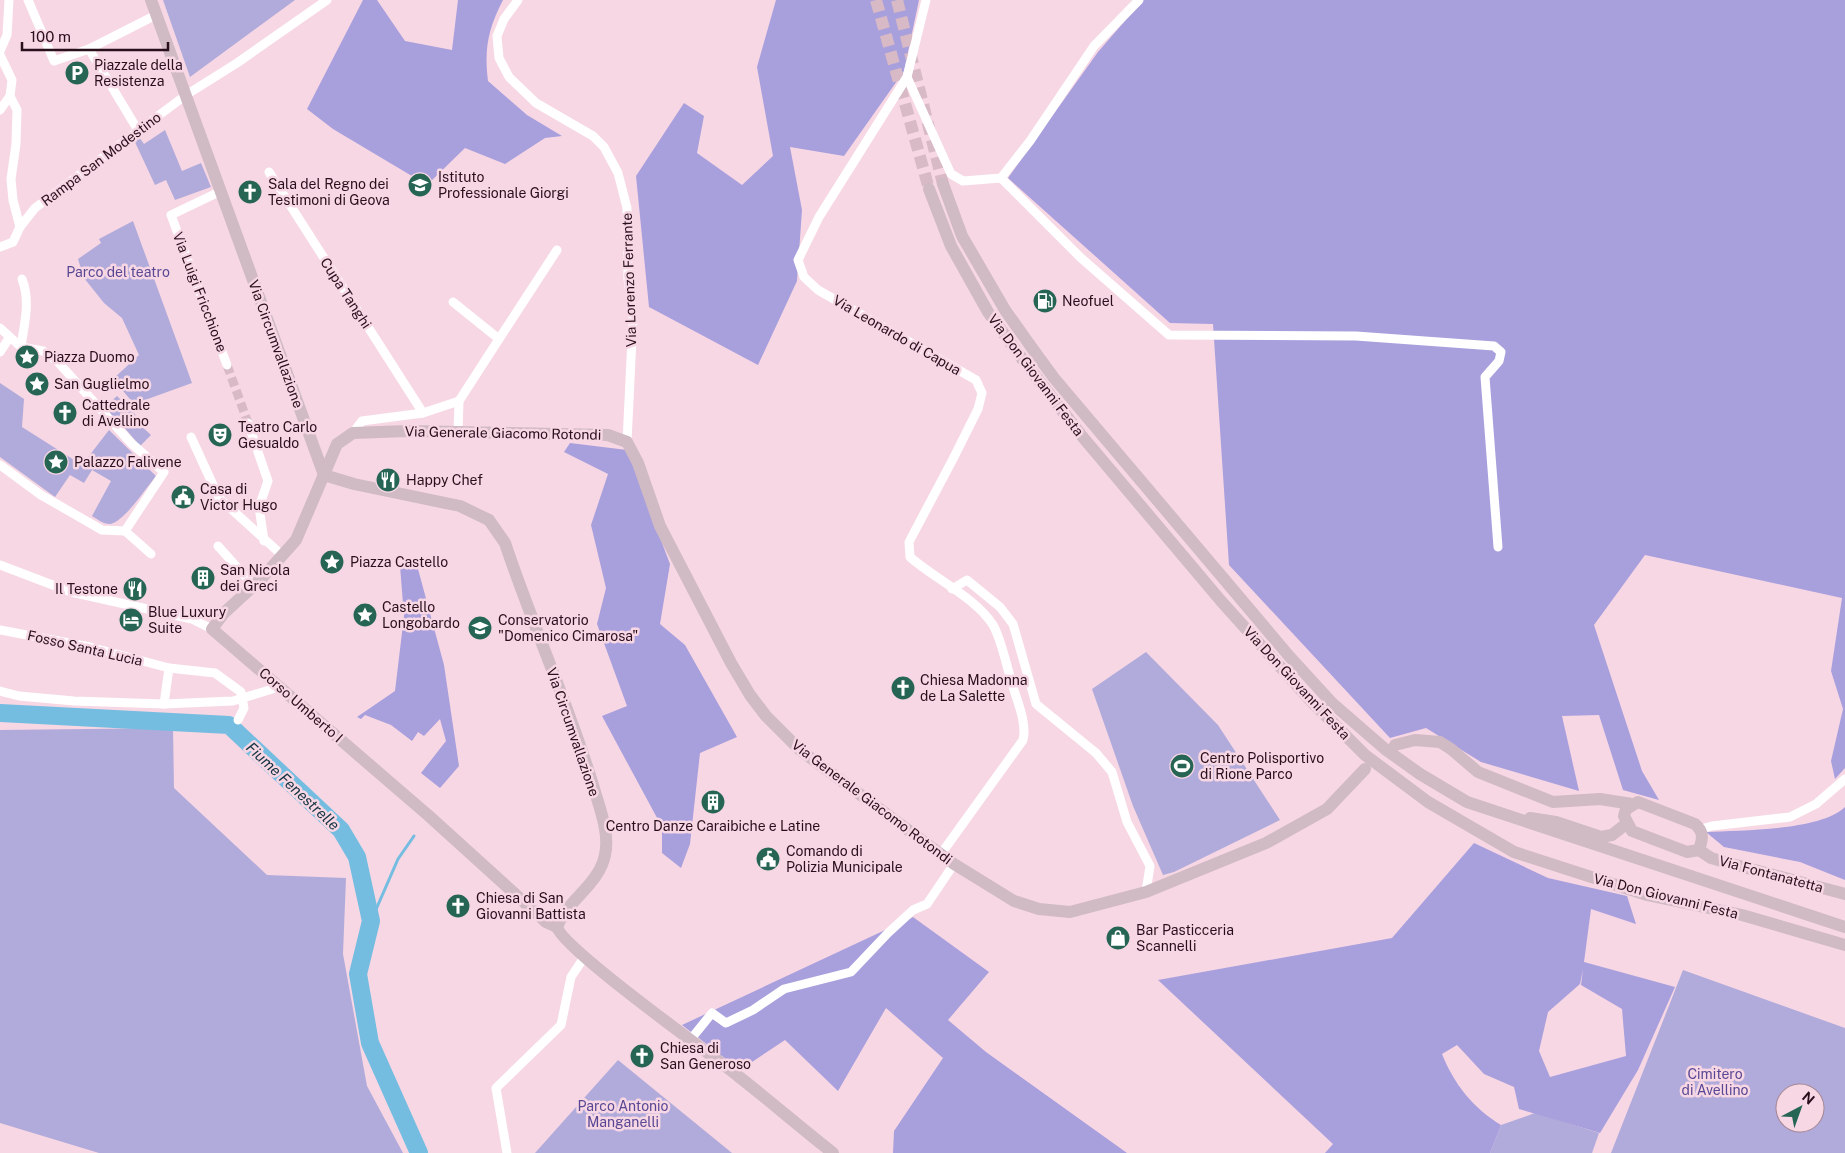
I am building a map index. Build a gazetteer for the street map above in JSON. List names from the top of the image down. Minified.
{"streets":{"street":["Rampa San Modestino","Via Lorenzo Ferrante","Via Luigi Fricchione","Cupa Tanghi","Via Leonardo di Capua","Via Circumvallazione","Via Don Giovanni Festa","Via Generale Giacomo Rotondi","Fosso Santa Lucia","Corso Umberto I","Via Fontanatetta"]},"crossings":[["Rampa San Modestino","Via Circumvallazione"],["Via Lorenzo Ferrante","Via Generale Giacomo Rotondi"],["Via Luigi Fricchione","Via Circumvallazione"],["Via Leonardo di Capua","Via Generale Giacomo Rotondi"],["Via Circumvallazione","Corso Umberto I"]],"water":["Fiume Fenestrelle"],"parks":["Parco del teatro","Cimitero di Avellino","Parco Antonio Manganelli"],"places":{"parking":["Piazzale della Resistenza"],"school or university":["Istituto Professionale Giorgi","Conservatorio \"Domenico Cimarosa\""],"church":["Sala del Regno dei Testimoni di Geova","Cattedrale di Avellino","Chiesa Madonna de La Salette","Chiesa di San Giovanni Battista","Chiesa di San Generoso"],"fuel station":["Neofuel"],"place":["Piazza Duomo","San Guglielmo","Palazzo Falivene","Piazza Castello","Castello Longobardo"],"theatre":["Teatro Carlo Gesualdo"],"restaurant":["Happy Chef","Il Testone"],"public building":["Casa di Victor Hugo","Comando di Polizia Municipale"],"building":["San Nicola dei Greci","Centro Danze Caraibiche e Latine"],"hotel":["Blue Luxury Suite"],"sports":["Centro Polisportivo di Rione Parco"],"shop":["Bar Pasticceria Scannelli"]},"scale_bar":"100 m","north":"top right"}
